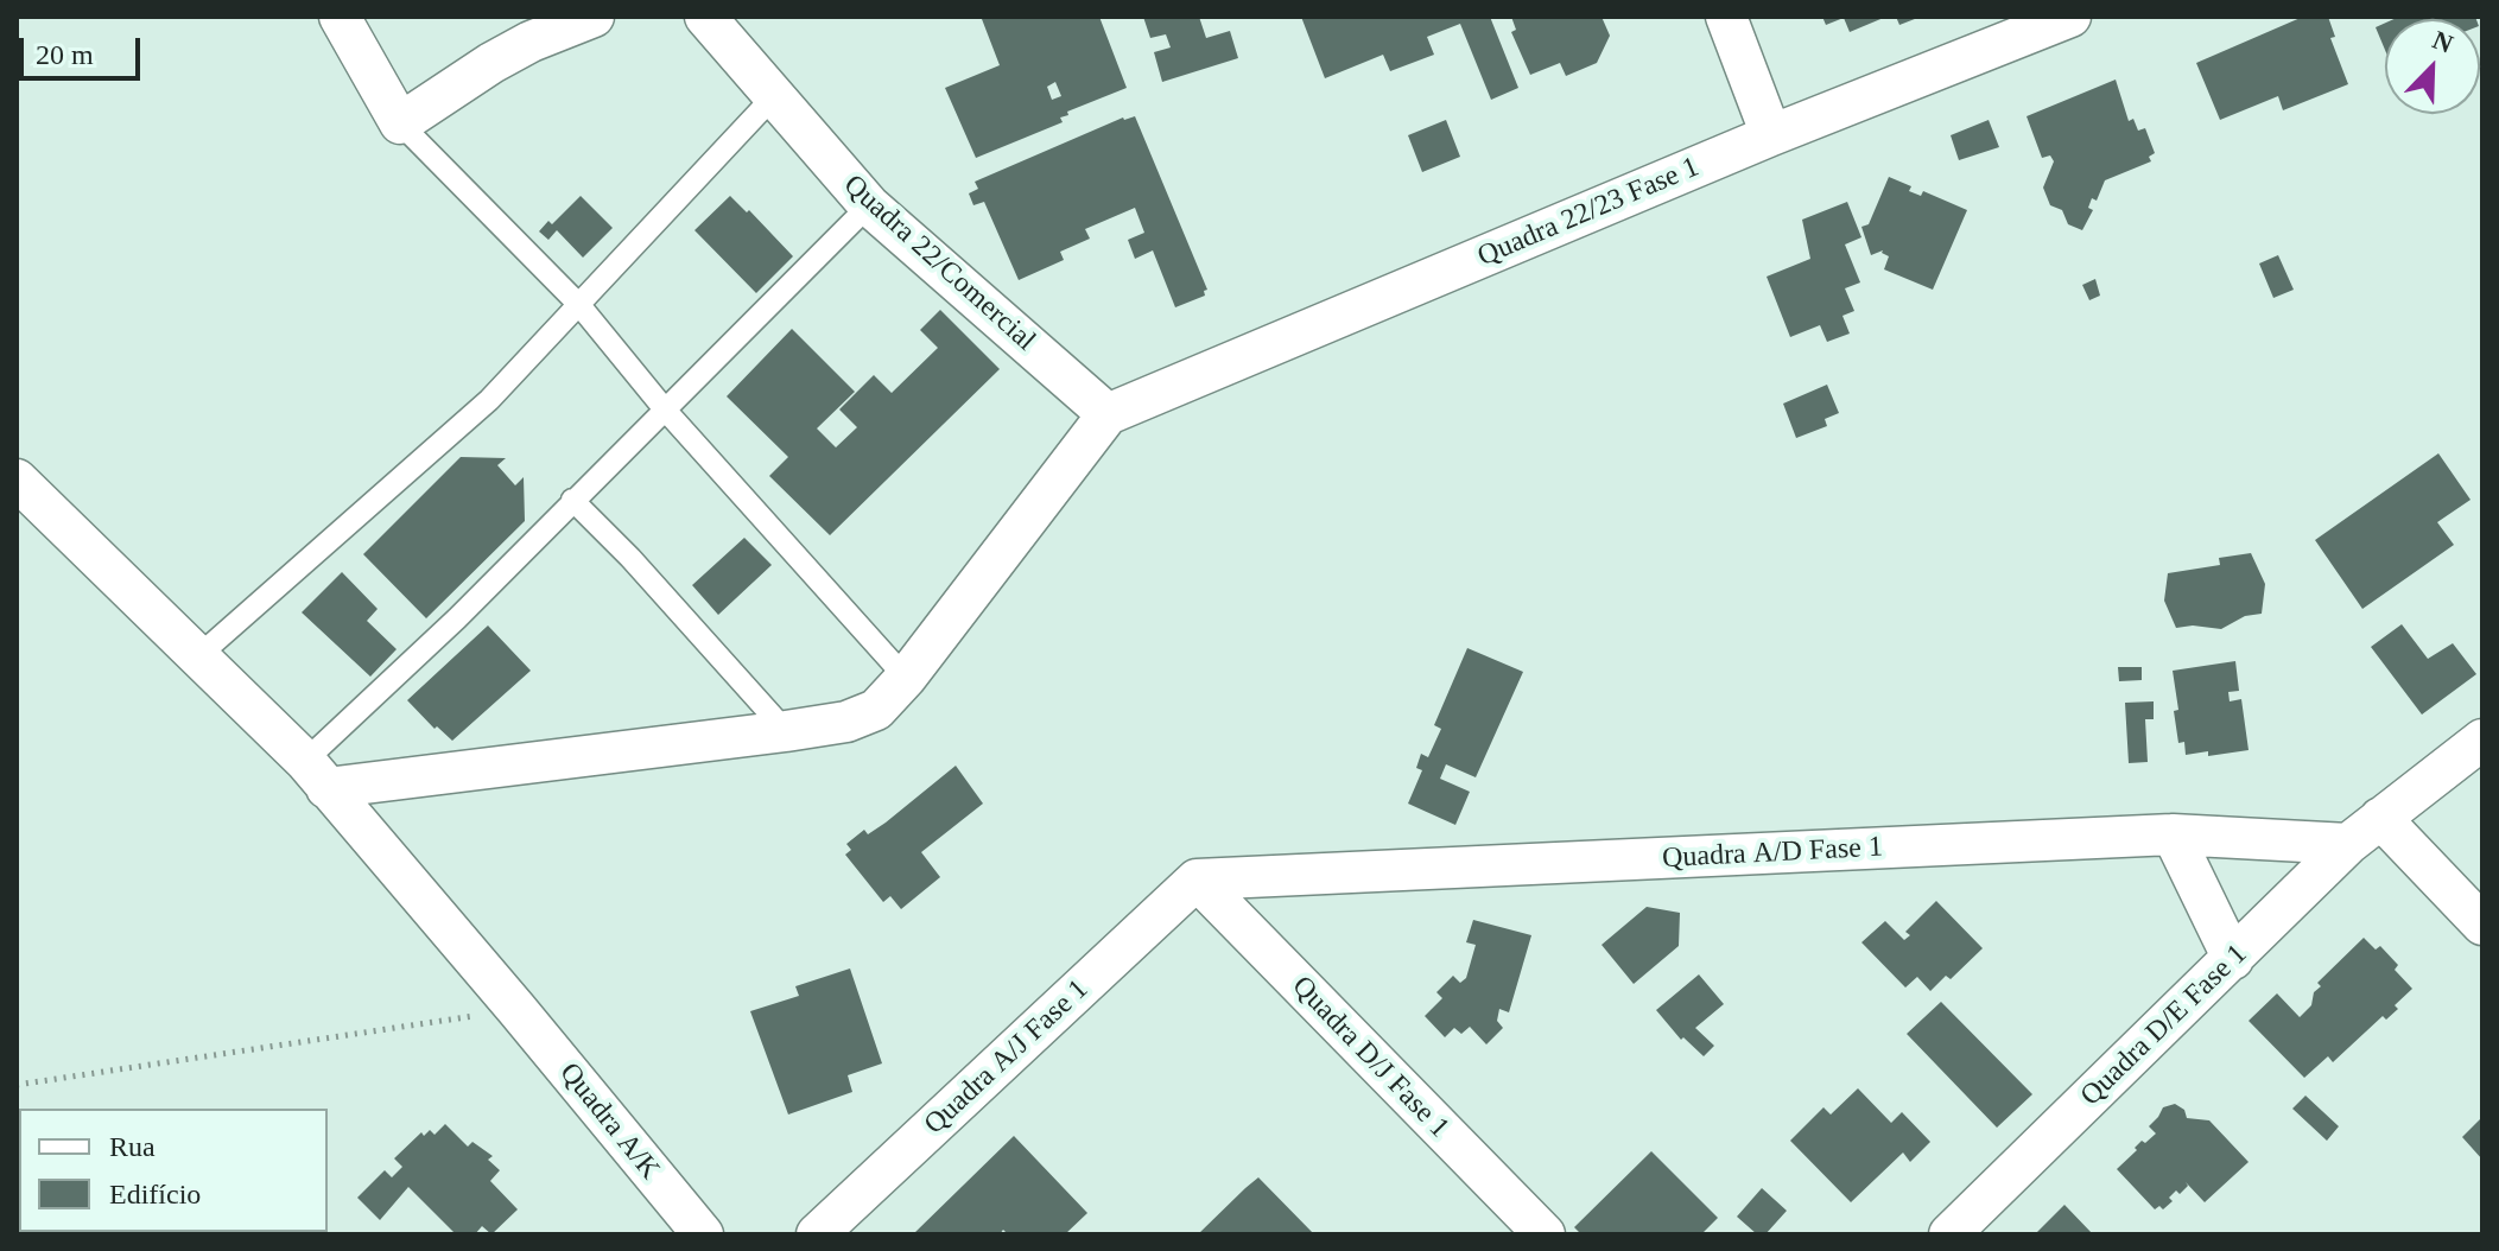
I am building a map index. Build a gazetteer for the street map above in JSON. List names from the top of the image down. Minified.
{"streets":{"street":["Quadra 22/23 Fase 1","Quadra 22/Comercial","Quadra A/D Fase 1","Quadra D/E Fase 1","Quadra A/J Fase 1","Quadra D/J Fase 1","Quadra A/K"]},"crossings":[["Quadra 22/23 Fase 1","Quadra 22/Comercial"],["Quadra A/D Fase 1","Quadra D/E Fase 1"],["Quadra A/D Fase 1","Quadra A/J Fase 1"],["Quadra A/D Fase 1","Quadra D/J Fase 1"],["Quadra A/J Fase 1","Quadra D/J Fase 1"]],"legend":["Rua","Edifício"],"scale_bar":"20 m","north":"top right"}
